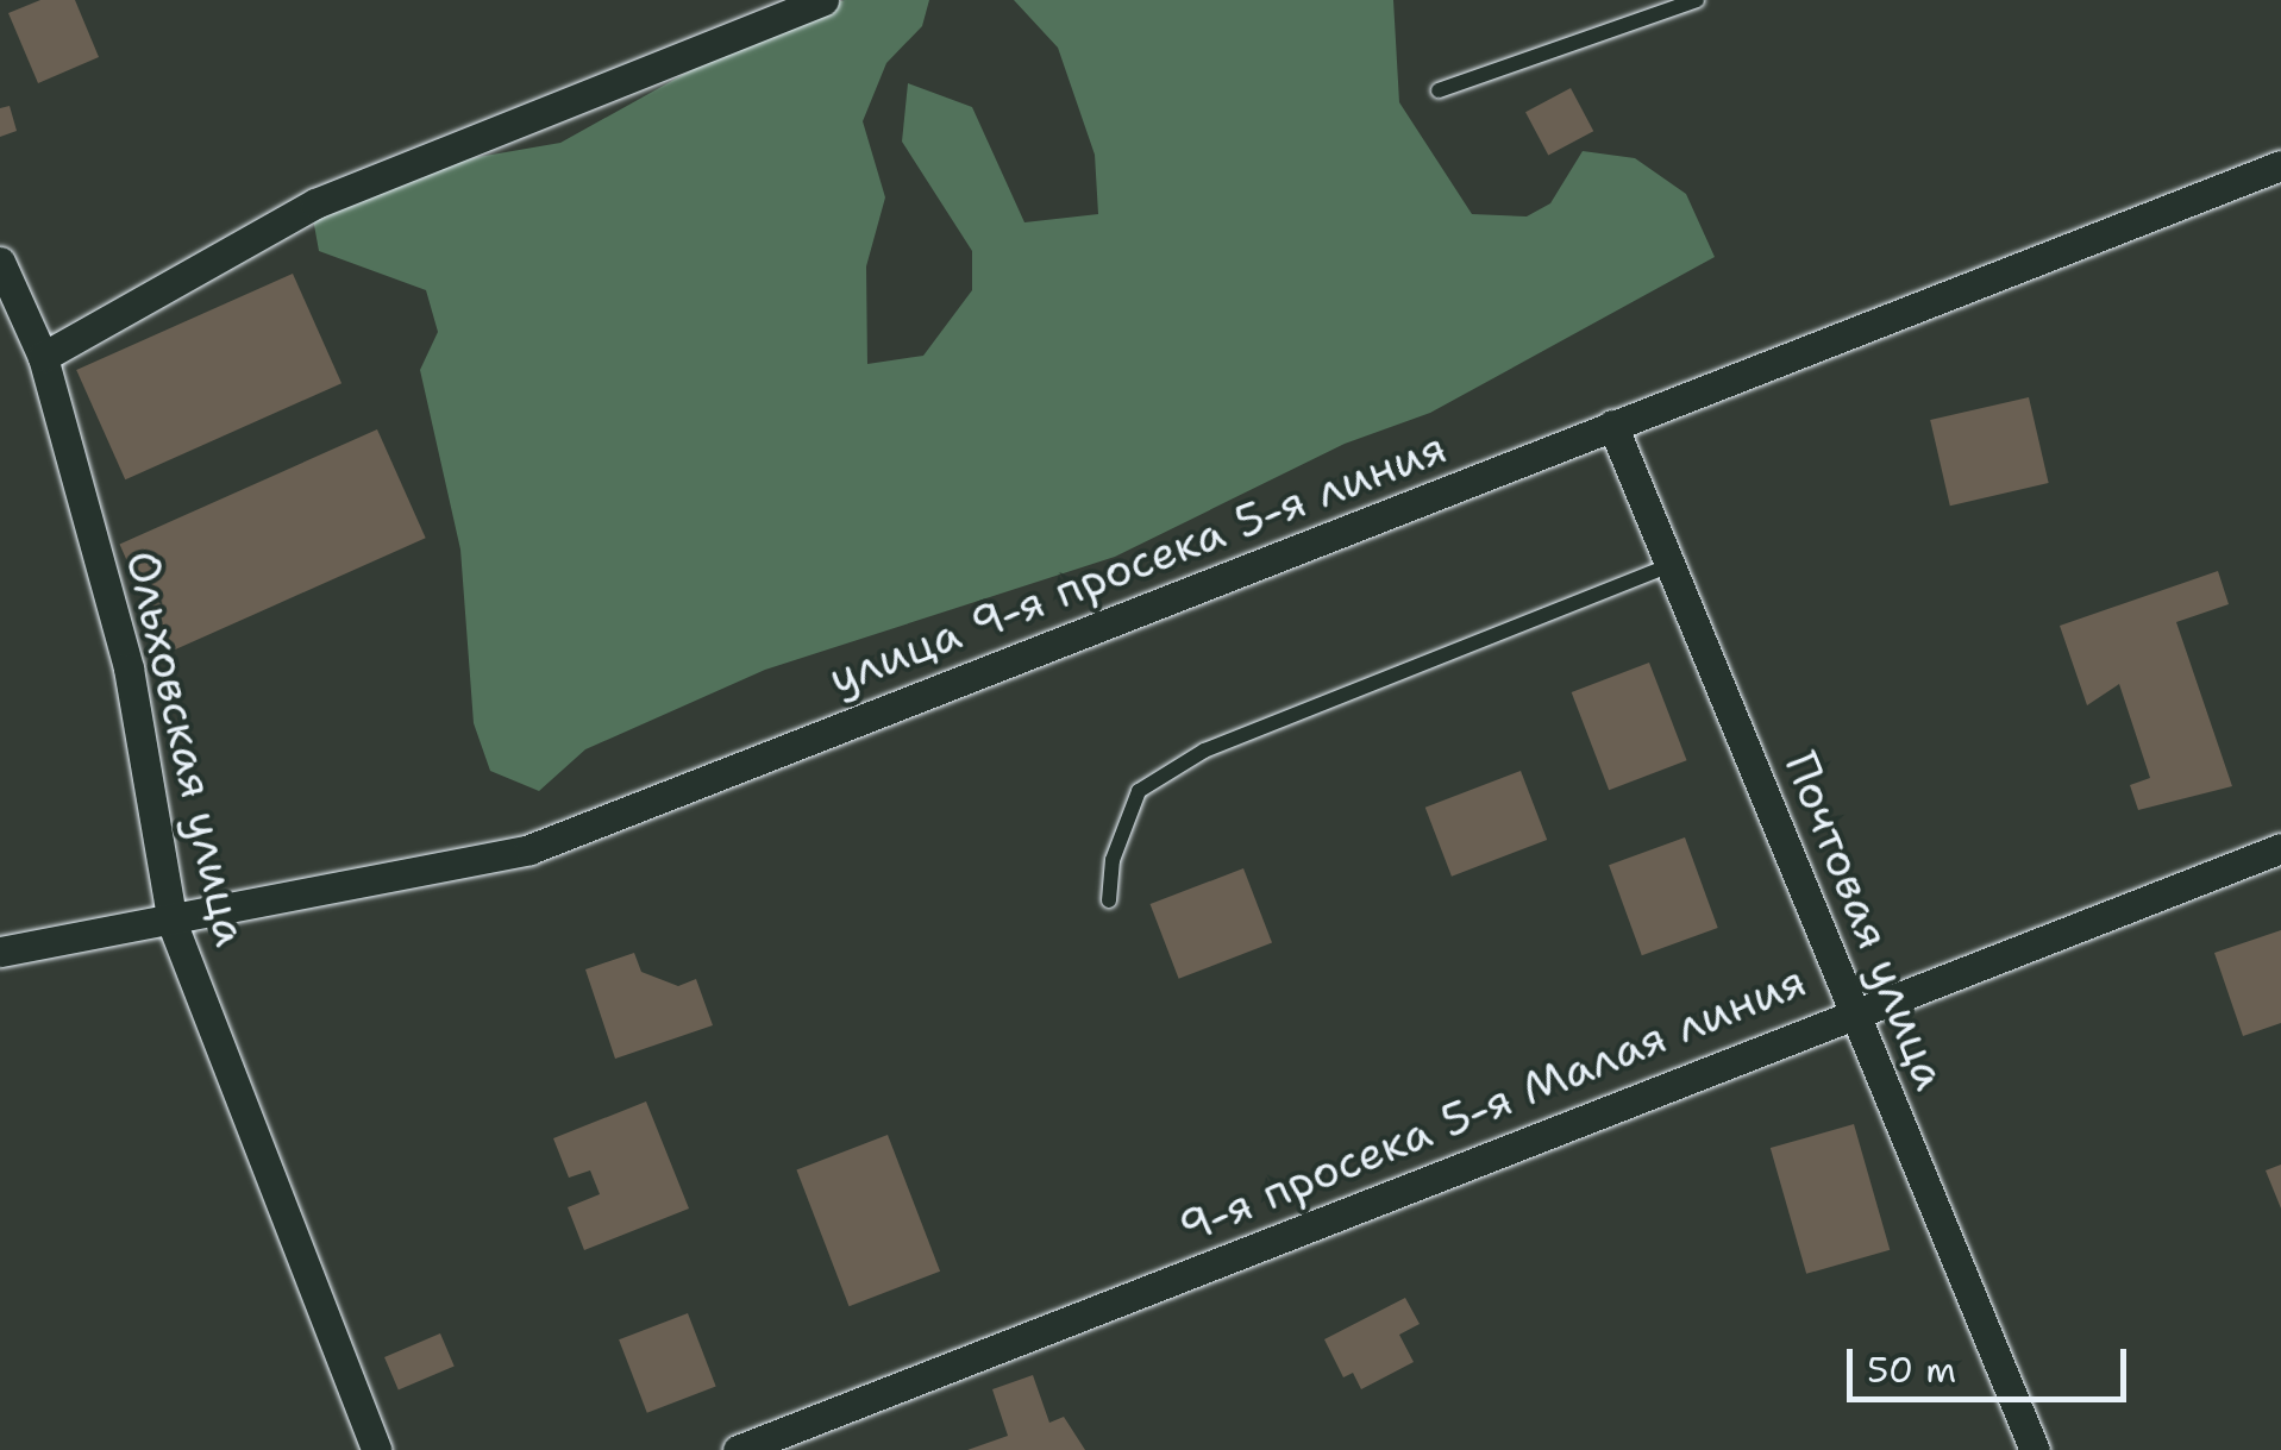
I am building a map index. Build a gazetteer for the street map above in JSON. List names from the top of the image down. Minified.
{"streets":{"street":["улица 9-я просека 5-я линия","Ольховская улица","Почтовая улица","9-я просека 5-я Малая линия"]},"crossings":[["улица 9-я просека 5-я линия","Ольховская улица"],["улица 9-я просека 5-я линия","Почтовая улица"],["Почтовая улица","9-я просека 5-я Малая линия"]],"scale_bar":"50 m"}
